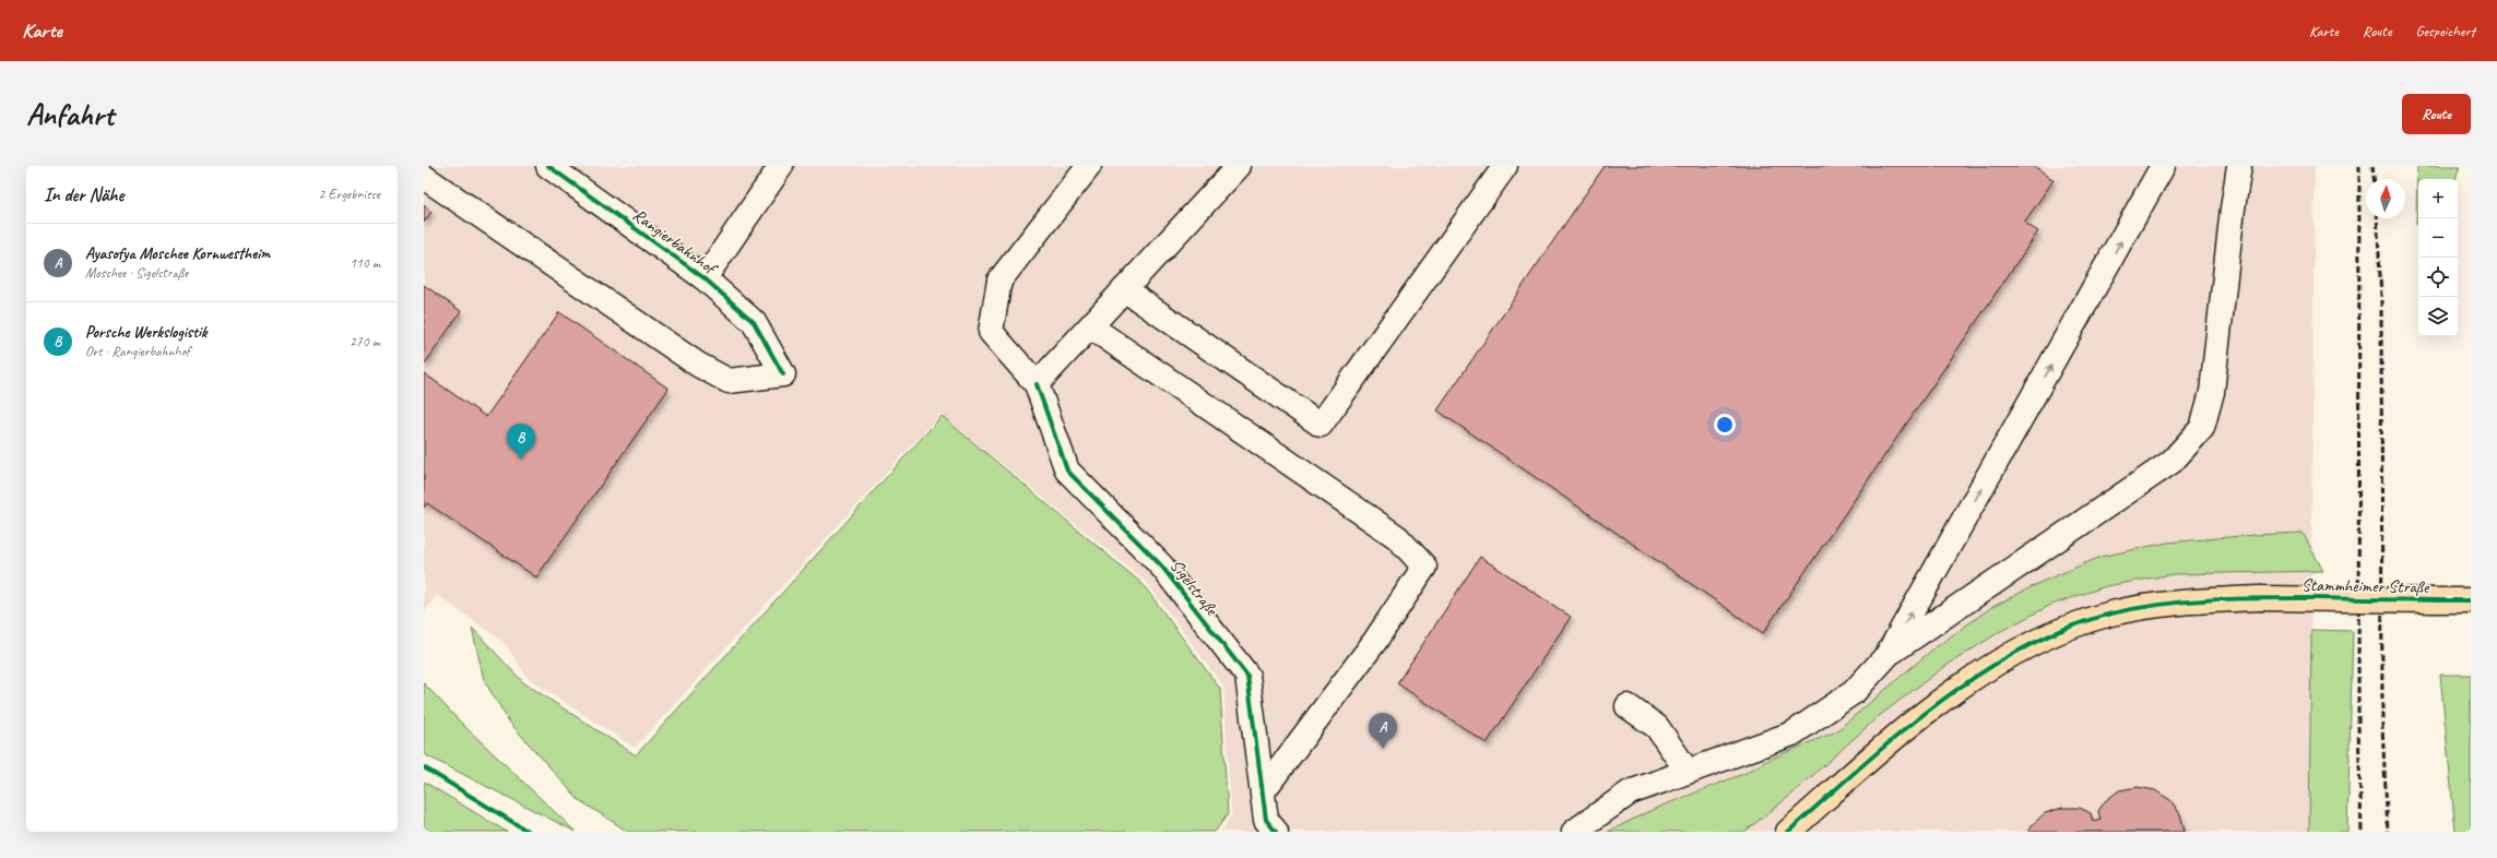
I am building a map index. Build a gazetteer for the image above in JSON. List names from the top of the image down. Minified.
{"streets":{"main road":["Stammheimer Straße"],"street":["Rangierbahnhof","Sigelstraße"]},"north":"top","page":{"header":"Karte","nav":["Karte","Route","Gespeichert"],"buttons":"Route","title":"Anfahrt","heading":["In der Nähe","2 Ergebnisse"],"map_buttons":["+","−"],"list":[{"mark":"A","name":"Ayasofya Moschee Kornwestheim","note":"Moschee · Sigelstraße","value":"110 m"},{"mark":"B","name":"Porsche Werkslogistik","note":"Ort · Rangierbahnhof","value":"270 m"}],"pins":["B","A"]}}
